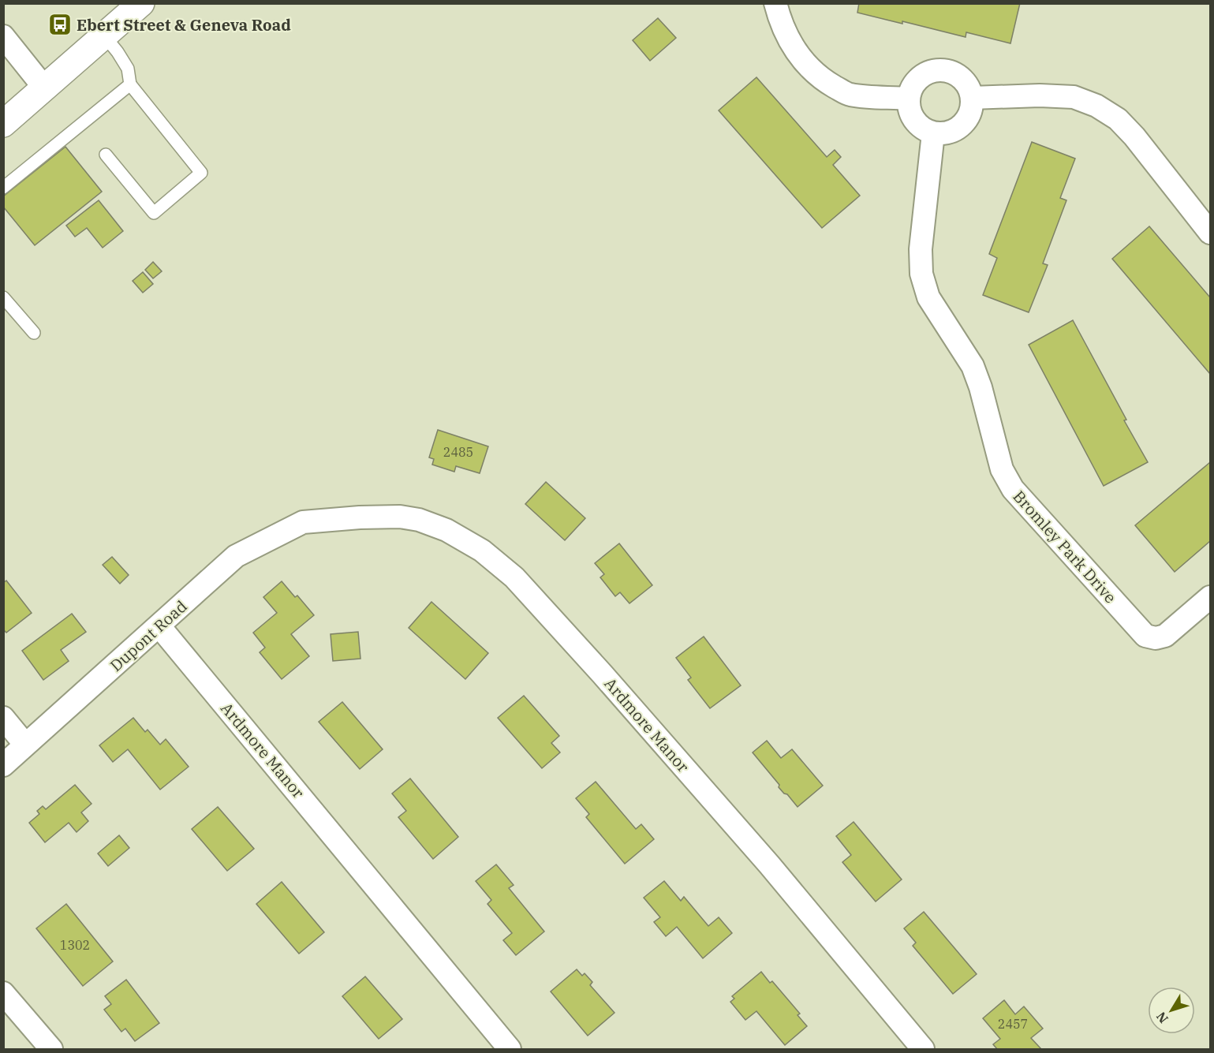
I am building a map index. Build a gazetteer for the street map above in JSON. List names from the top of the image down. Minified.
{"streets":{"street":["Bromley Park Drive","Dupont Road","Ardmore Manor"]},"crossings":[["Dupont Road","Ardmore Manor"]],"places":{"bus stop":["Ebert Street & Geneva Road"]},"house_numbers":["2485","1302","2457"],"north":"bottom left"}
